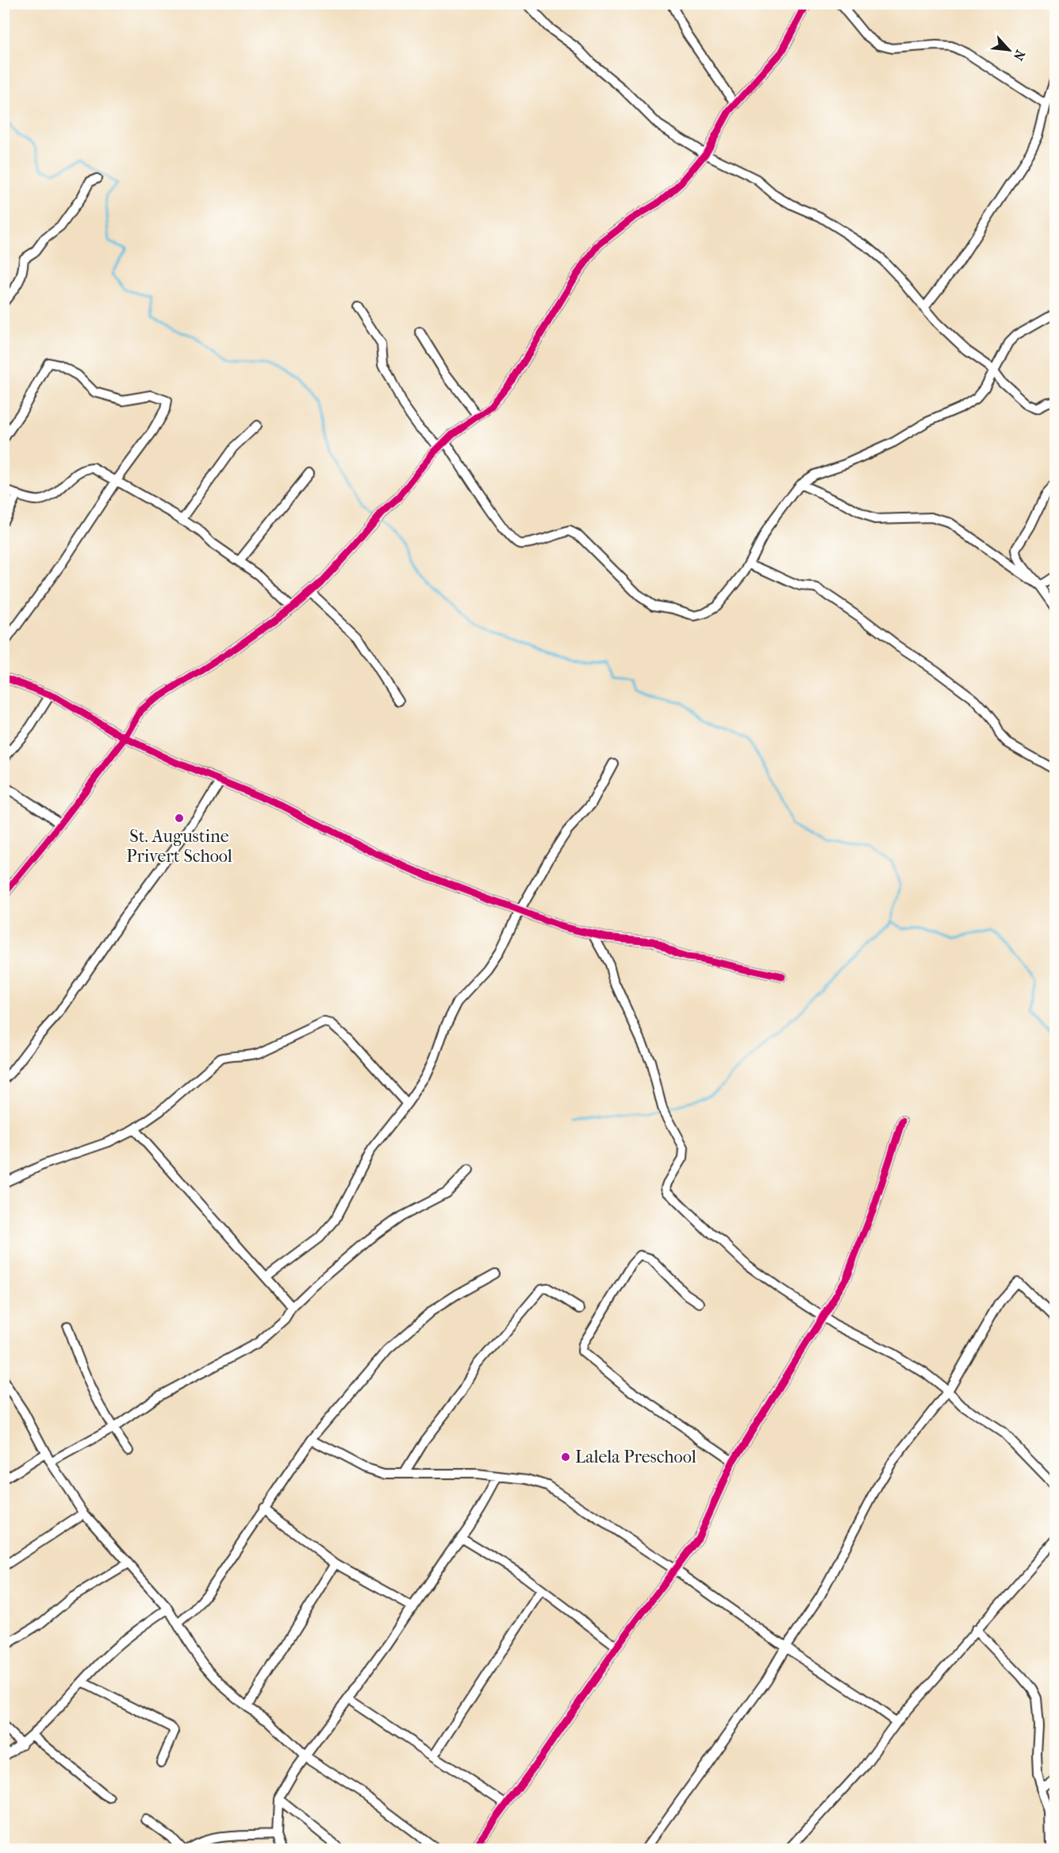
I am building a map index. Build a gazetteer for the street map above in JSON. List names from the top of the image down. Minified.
{"places":["St. Augustine Privert School","Lalela Preschool"],"north":"bottom right"}
